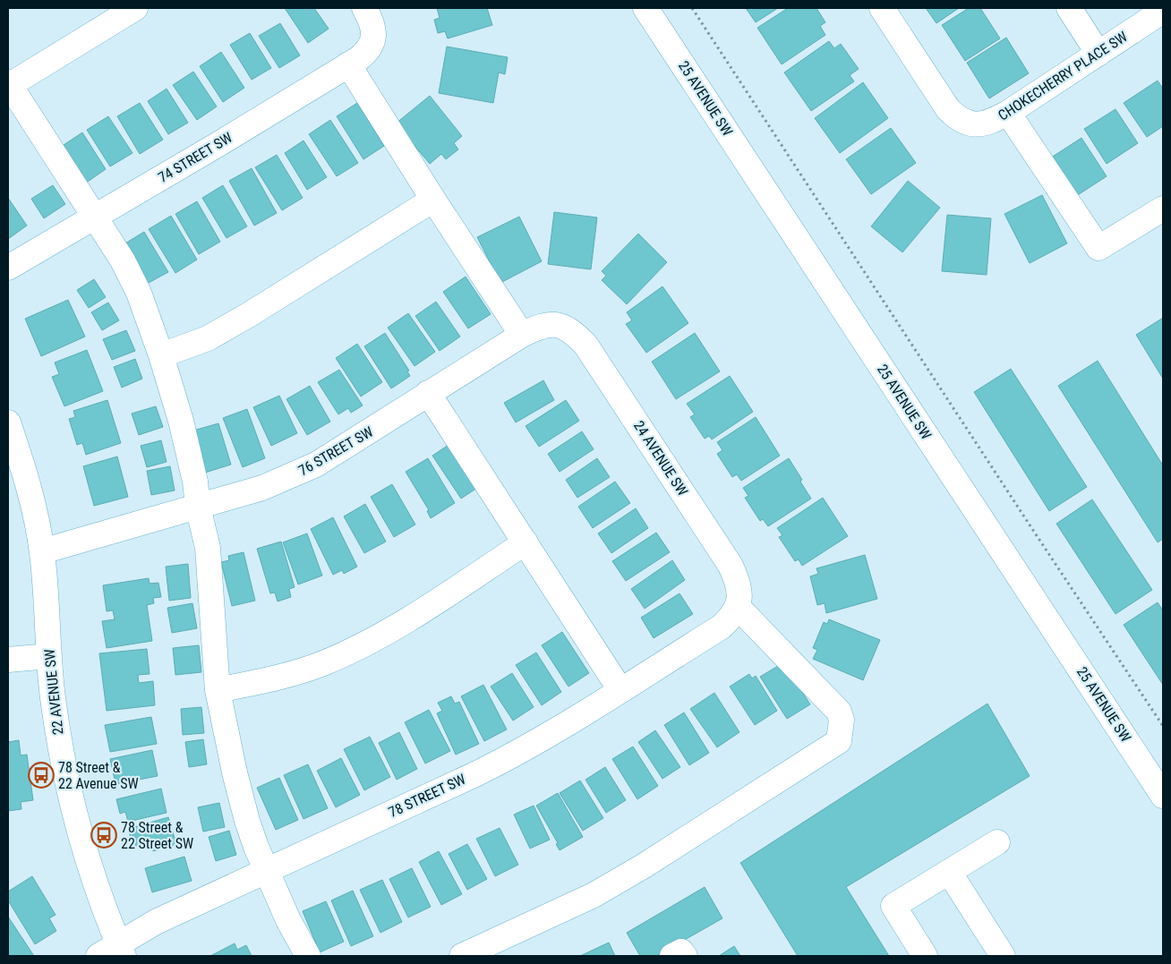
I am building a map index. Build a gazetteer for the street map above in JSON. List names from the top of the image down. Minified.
{"streets":{"street":["CHOKECHERRY PLACE SW","25 AVENUE SW","74 STREET SW","76 STREET SW","24 AVENUE SW","22 AVENUE SW","78 STREET SW"]},"crossings":[["76 STREET SW","24 AVENUE SW"],["76 STREET SW","22 AVENUE SW"],["24 AVENUE SW","78 STREET SW"],["22 AVENUE SW","78 STREET SW"]],"places":{"bus stop":["78 Street & 22 Avenue SW","78 Street & 22 Street SW"]}}
